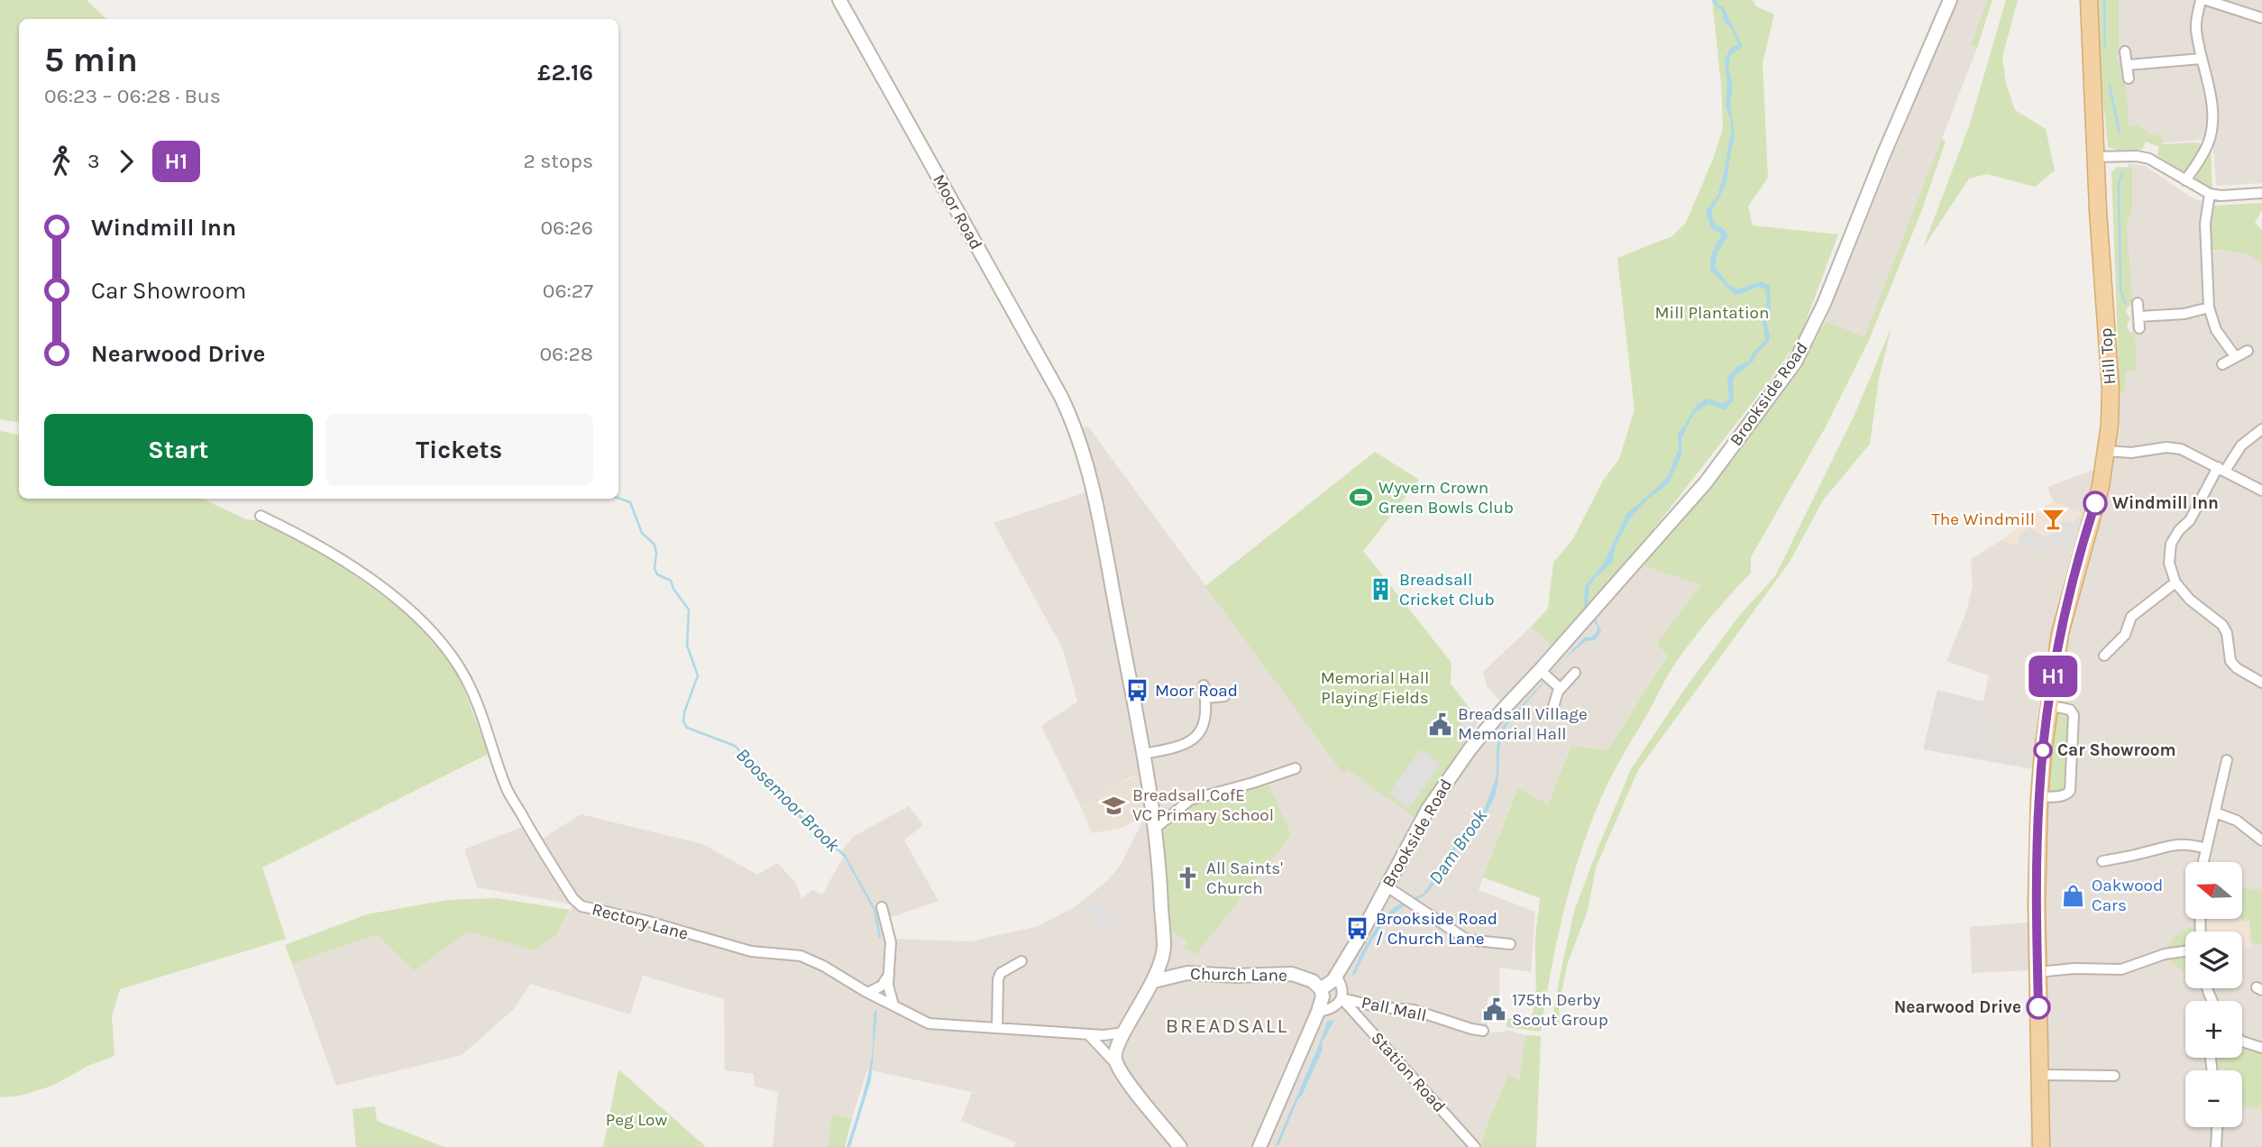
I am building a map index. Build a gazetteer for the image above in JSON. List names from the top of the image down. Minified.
{"streets":{"main road":["Hill Top"],"street":["Moor Road","Brookside Road","Rectory Lane","Church Lane","Pall Mall","Station Road"]},"crossings":[["Moor Road","Rectory Lane"],["Moor Road","Church Lane"],["Brookside Road","Church Lane"],["Brookside Road","Station Road"],["Pall Mall","Station Road"]],"districts":["BREADSALL"],"water":["Boosemoor Brook","Dam Brook"],"parks":["Mill Plantation","Memorial Hall Playing Fields","Peg Low"],"places":{"sports":["Wyvern Crown Green Bowls Club"],"other":["Windmill Inn","Car Showroom","Nearwood Drive"],"bar":["The Windmill"],"building":["Breadsall Cricket Club"],"bus stop":["Moor Road","Brookside Road / Church Lane"],"public building":["Breadsall Village Memorial Hall","175th Derby Scout Group"],"school or university":["Breadsall CofE VC Primary School"],"church":["All Saints' Church"],"shop":["Oakwood Cars"]},"lines":["bus line H1"],"north":"left","page":{"on_map":"H1","heading":["5 min","06:23 – 06:28 · Bus","£2.16"],"legs":["3","H1","2 stops"],"list":[{"name":"Windmill Inn","value":"06:26"},{"name":"Car Showroom","value":"06:27"},{"name":"Nearwood Drive","value":"06:28"}],"buttons":["Start","Tickets"],"map_buttons":["+","−"]}}
